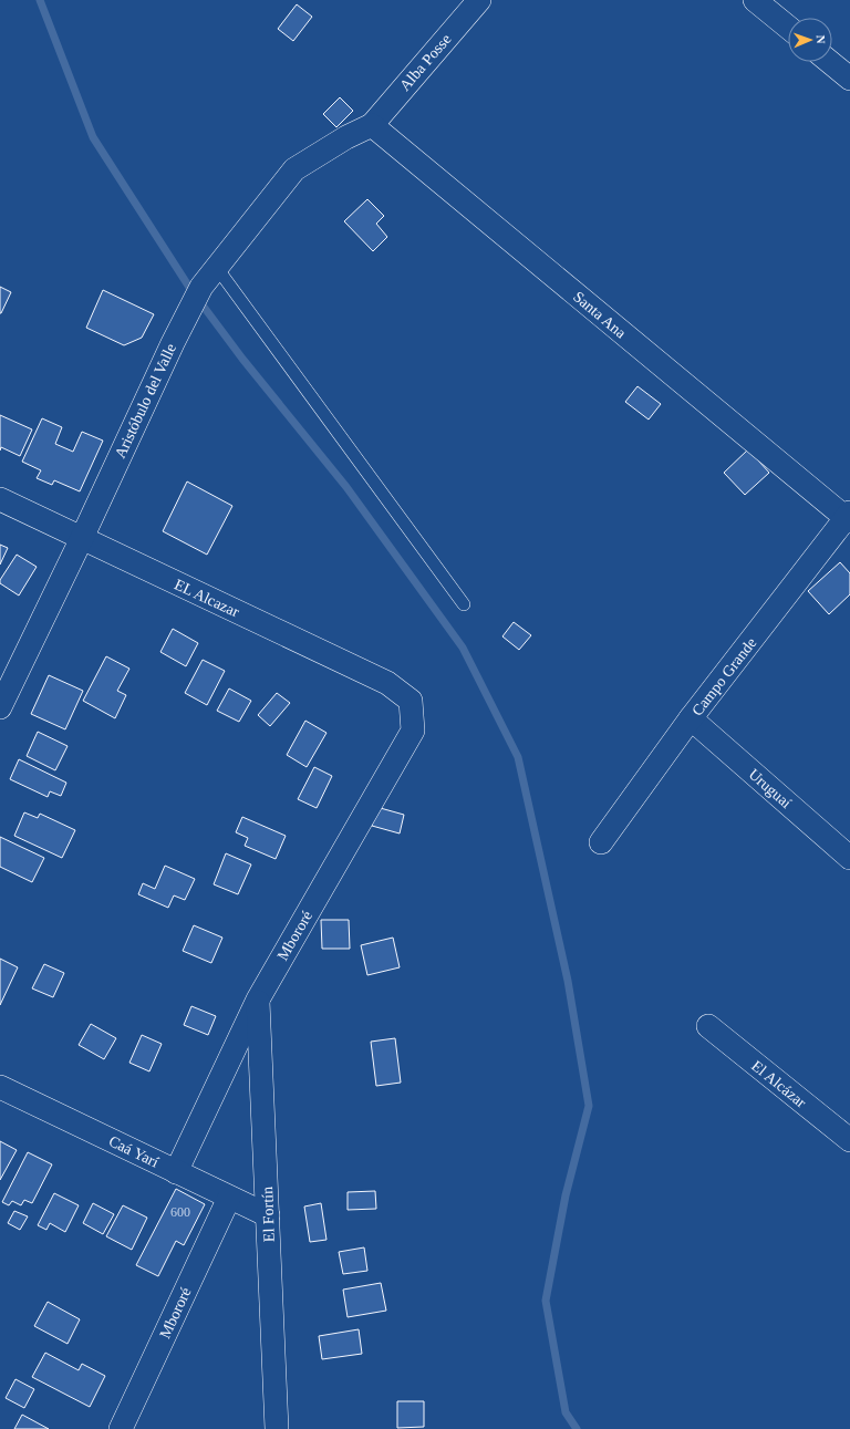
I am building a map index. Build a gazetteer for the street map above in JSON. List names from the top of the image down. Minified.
{"streets":{"street":["Alba Posse","Santa Ana","Aristóbulo del Valle","EL Alcazar","Campo Grande","Uruguaí","Mbororé","El Alcázar","Caá Yarí","El Fortín"]},"crossings":[["Alba Posse","Santa Ana"],["Alba Posse","Aristóbulo del Valle"],["Santa Ana","Aristóbulo del Valle"],["Santa Ana","Campo Grande"],["Aristóbulo del Valle","EL Alcazar"],["EL Alcazar","Mbororé"],["Campo Grande","Uruguaí"],["Mbororé","Caá Yarí"],["Mbororé","El Fortín"],["Caá Yarí","El Fortín"]],"house_numbers":["600"],"north":"right"}
